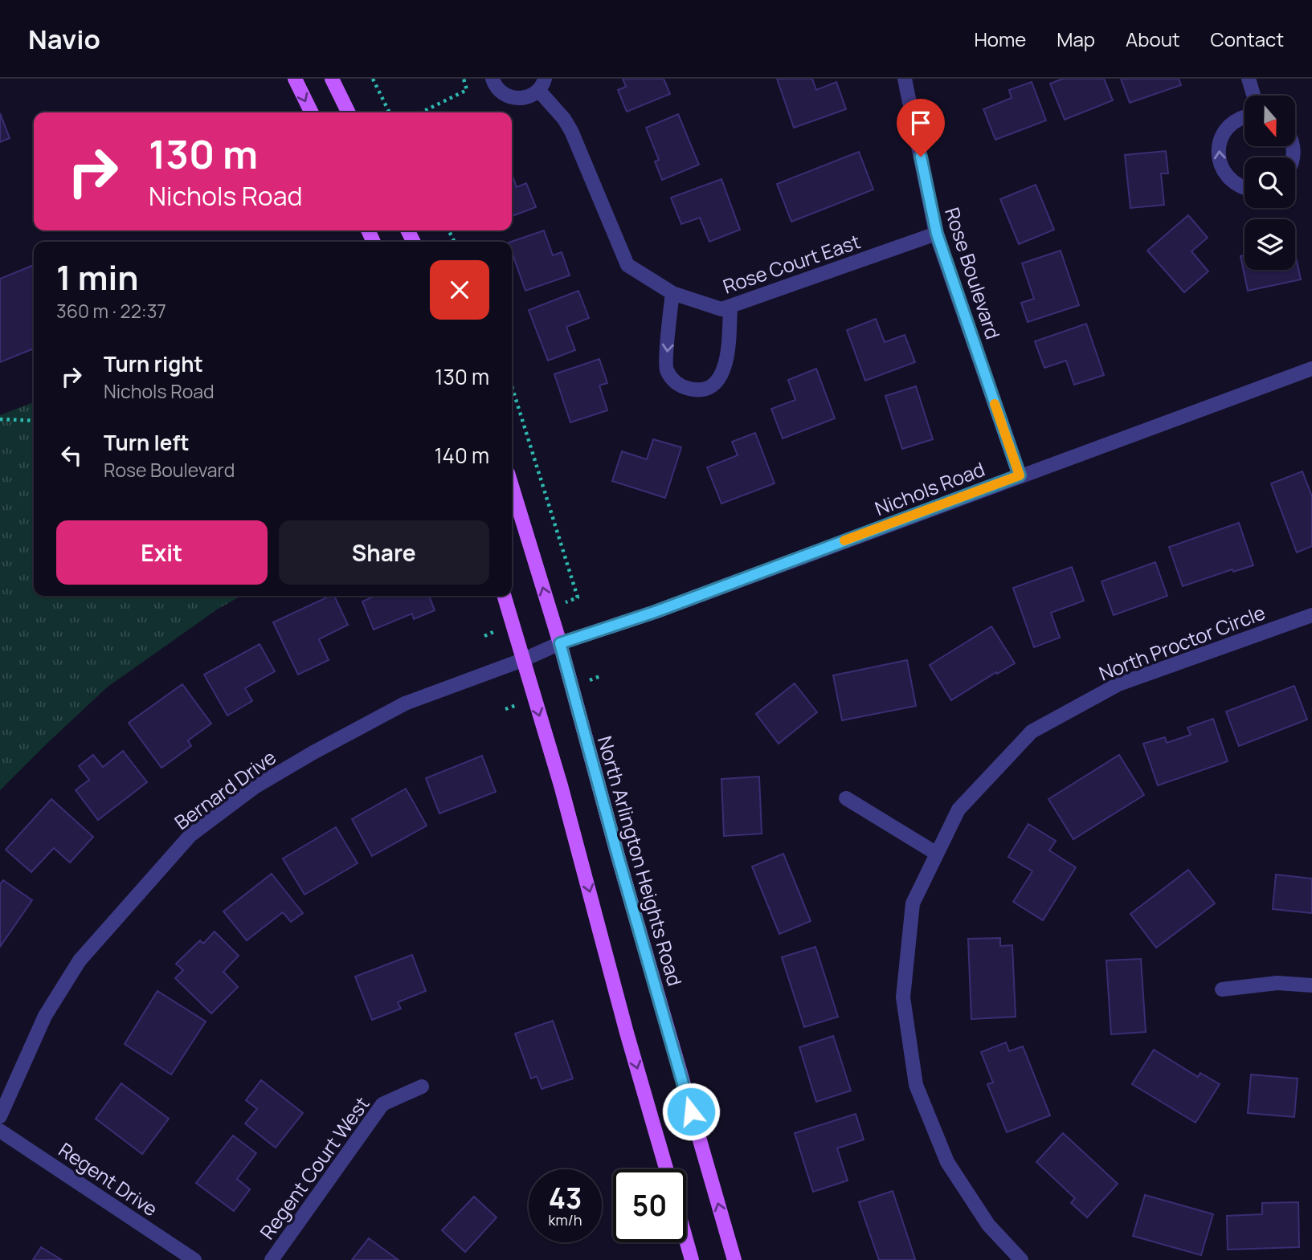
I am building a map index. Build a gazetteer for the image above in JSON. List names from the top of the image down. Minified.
{"streets":{"main road":["North Arlington Heights Road"],"street":["Rose Court East","Rose Boulevard","Nichols Road","North Proctor Circle","Bernard Drive","Regent Court West","Regent Drive"]},"crossings":[["Rose Court East","Rose Boulevard"],["Rose Boulevard","Nichols Road"],["Nichols Road","Bernard Drive"],["Nichols Road","North Arlington Heights Road"],["Bernard Drive","North Arlington Heights Road"]],"north":"bottom","page":{"header":"Navio","nav":["Home","Map","About","Contact"],"turn":["130 m","Nichols Road"],"heading":["1 min","360 m · 22:37"],"list":[{"name":"Turn right","note":"Nichols Road","value":"130 m"},{"name":"Turn left","note":"Rose Boulevard","value":"140 m"}],"buttons":["Exit","Share"],"speed":"43 km/h","limit":"50"}}
